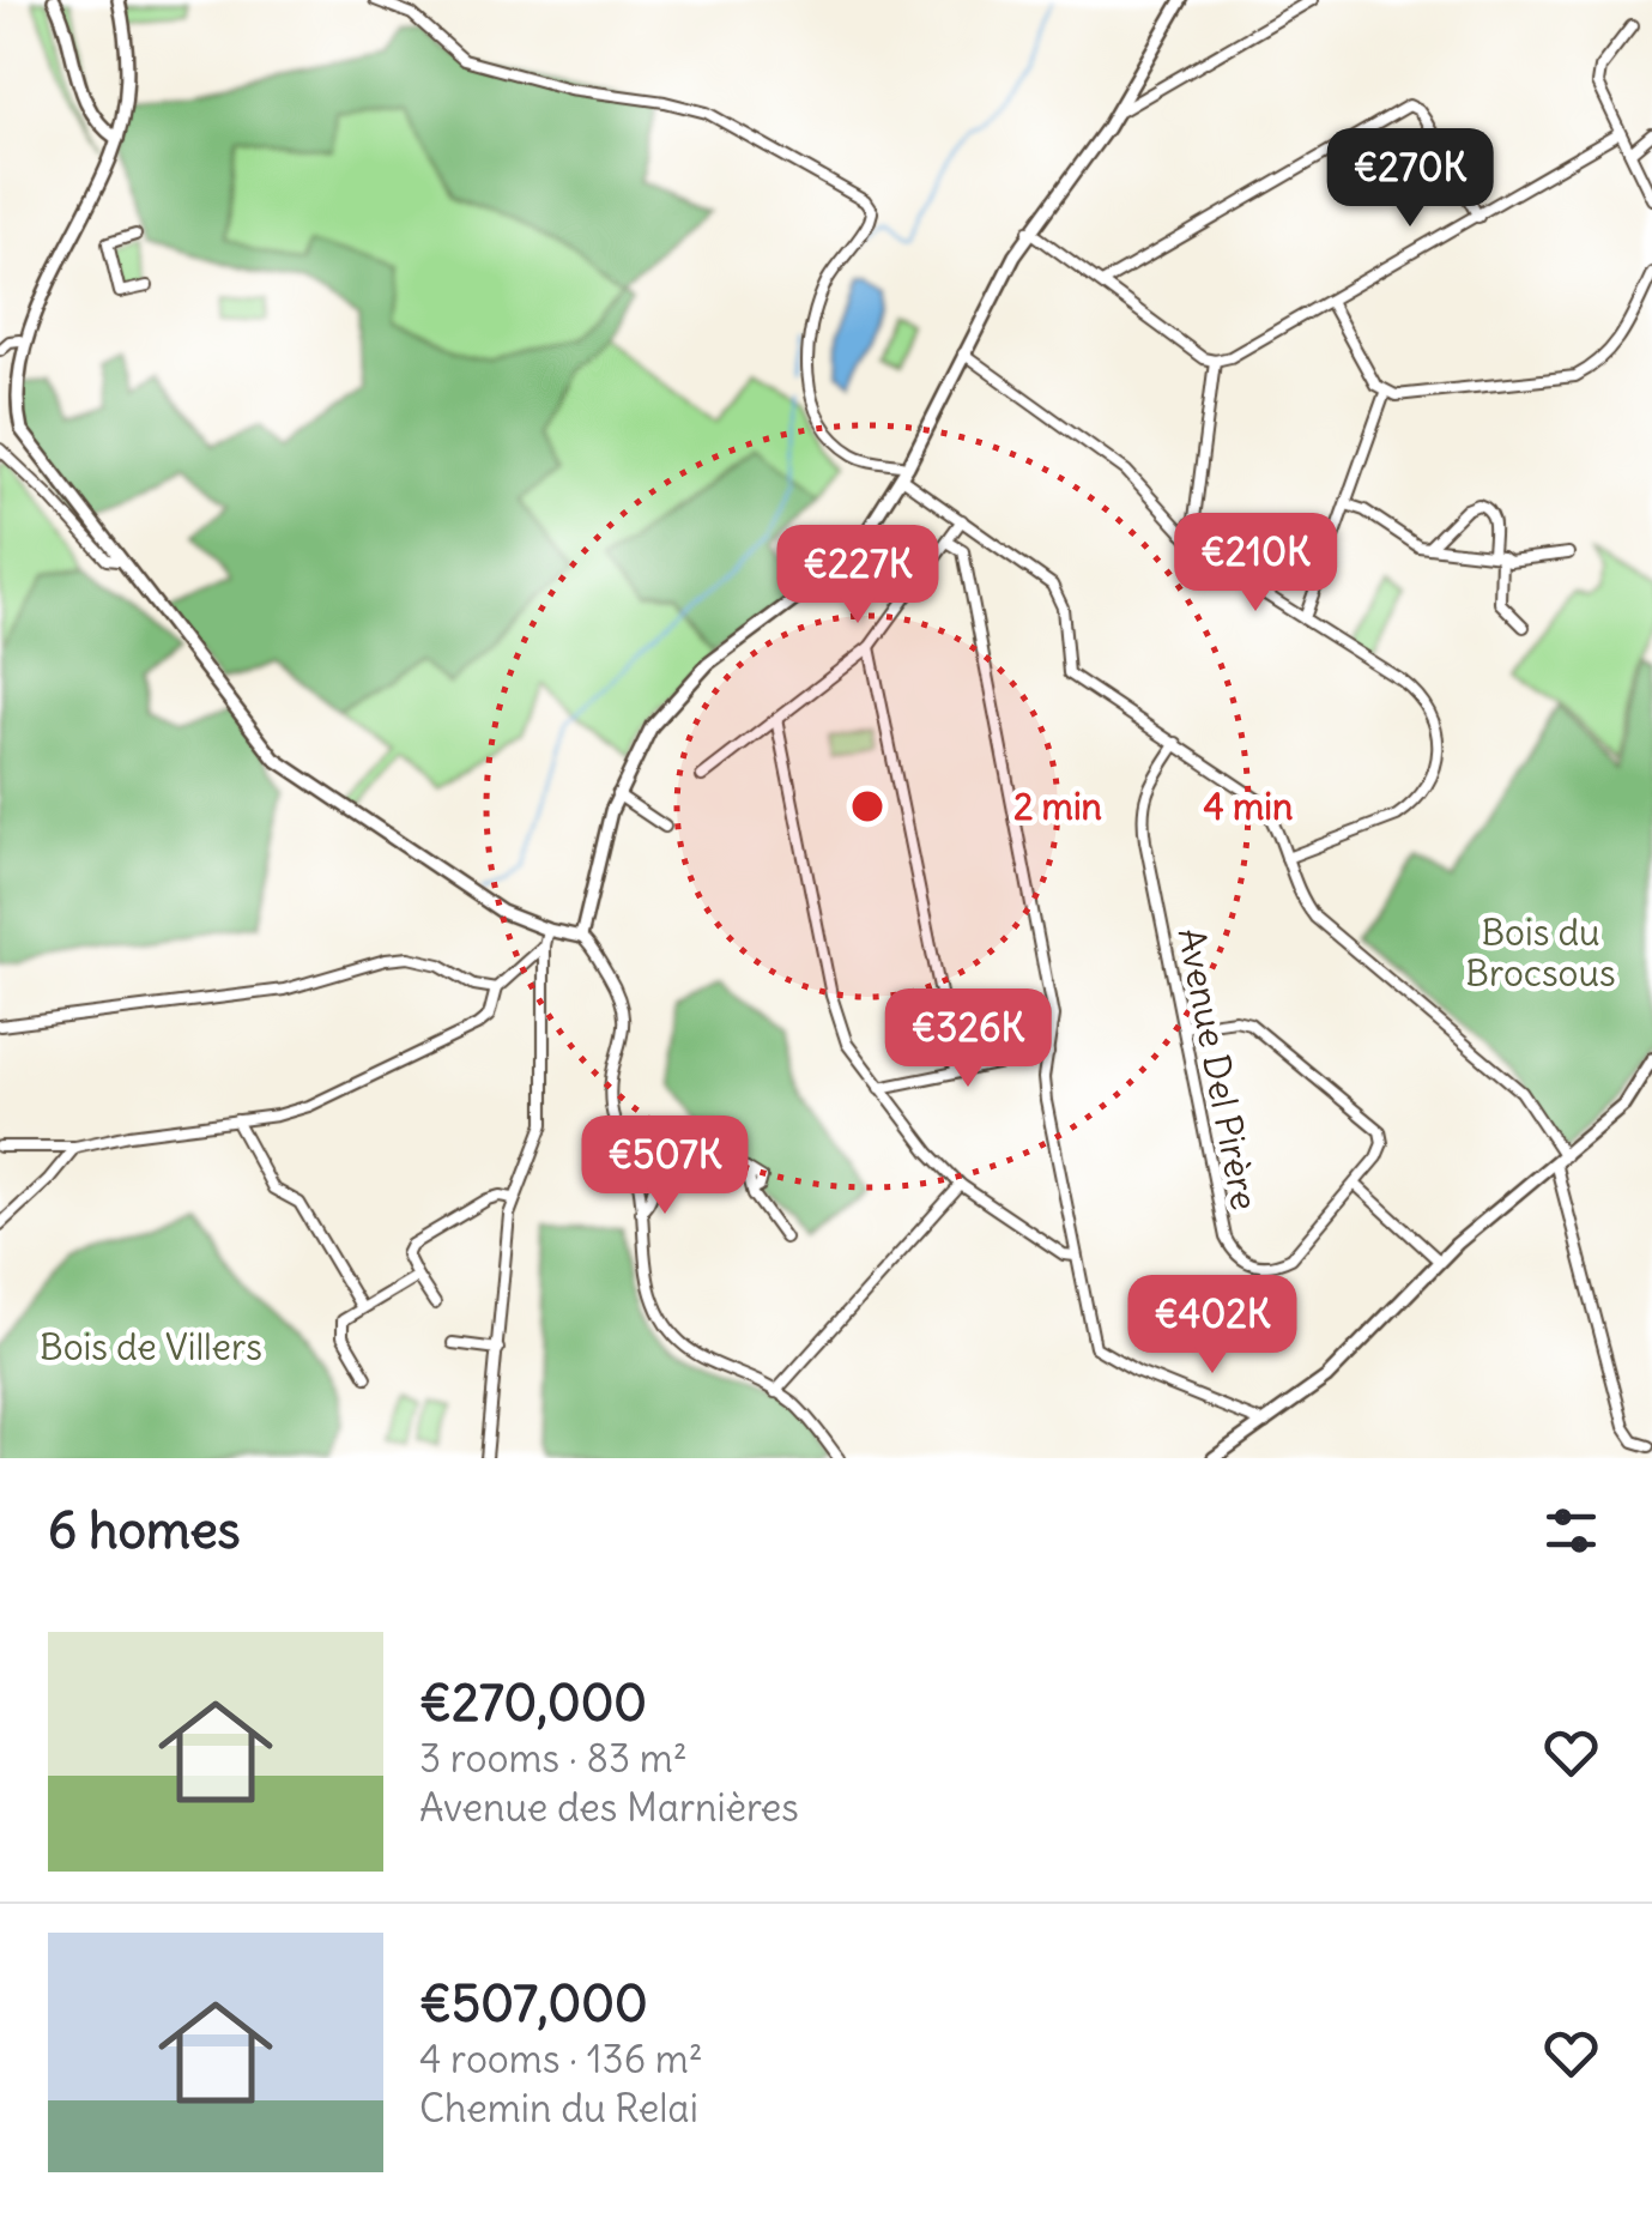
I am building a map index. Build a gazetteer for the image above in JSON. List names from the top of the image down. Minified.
{"streets":{"street":["Avenue Del Pirère"]},"parks":["Bois du Brocsous","Bois de Villers"],"page":{"price":["€270K","€210K","€227K","€326K","€507K","€402K"],"heading":"6 homes","list":[{"name":"€270,000","note":"3 rooms · 83 m² · Avenue des Marnières"},{"name":"€507,000","note":"4 rooms · 136 m² · Chemin du Relai"}]},"rings":["2 min","4 min"]}
